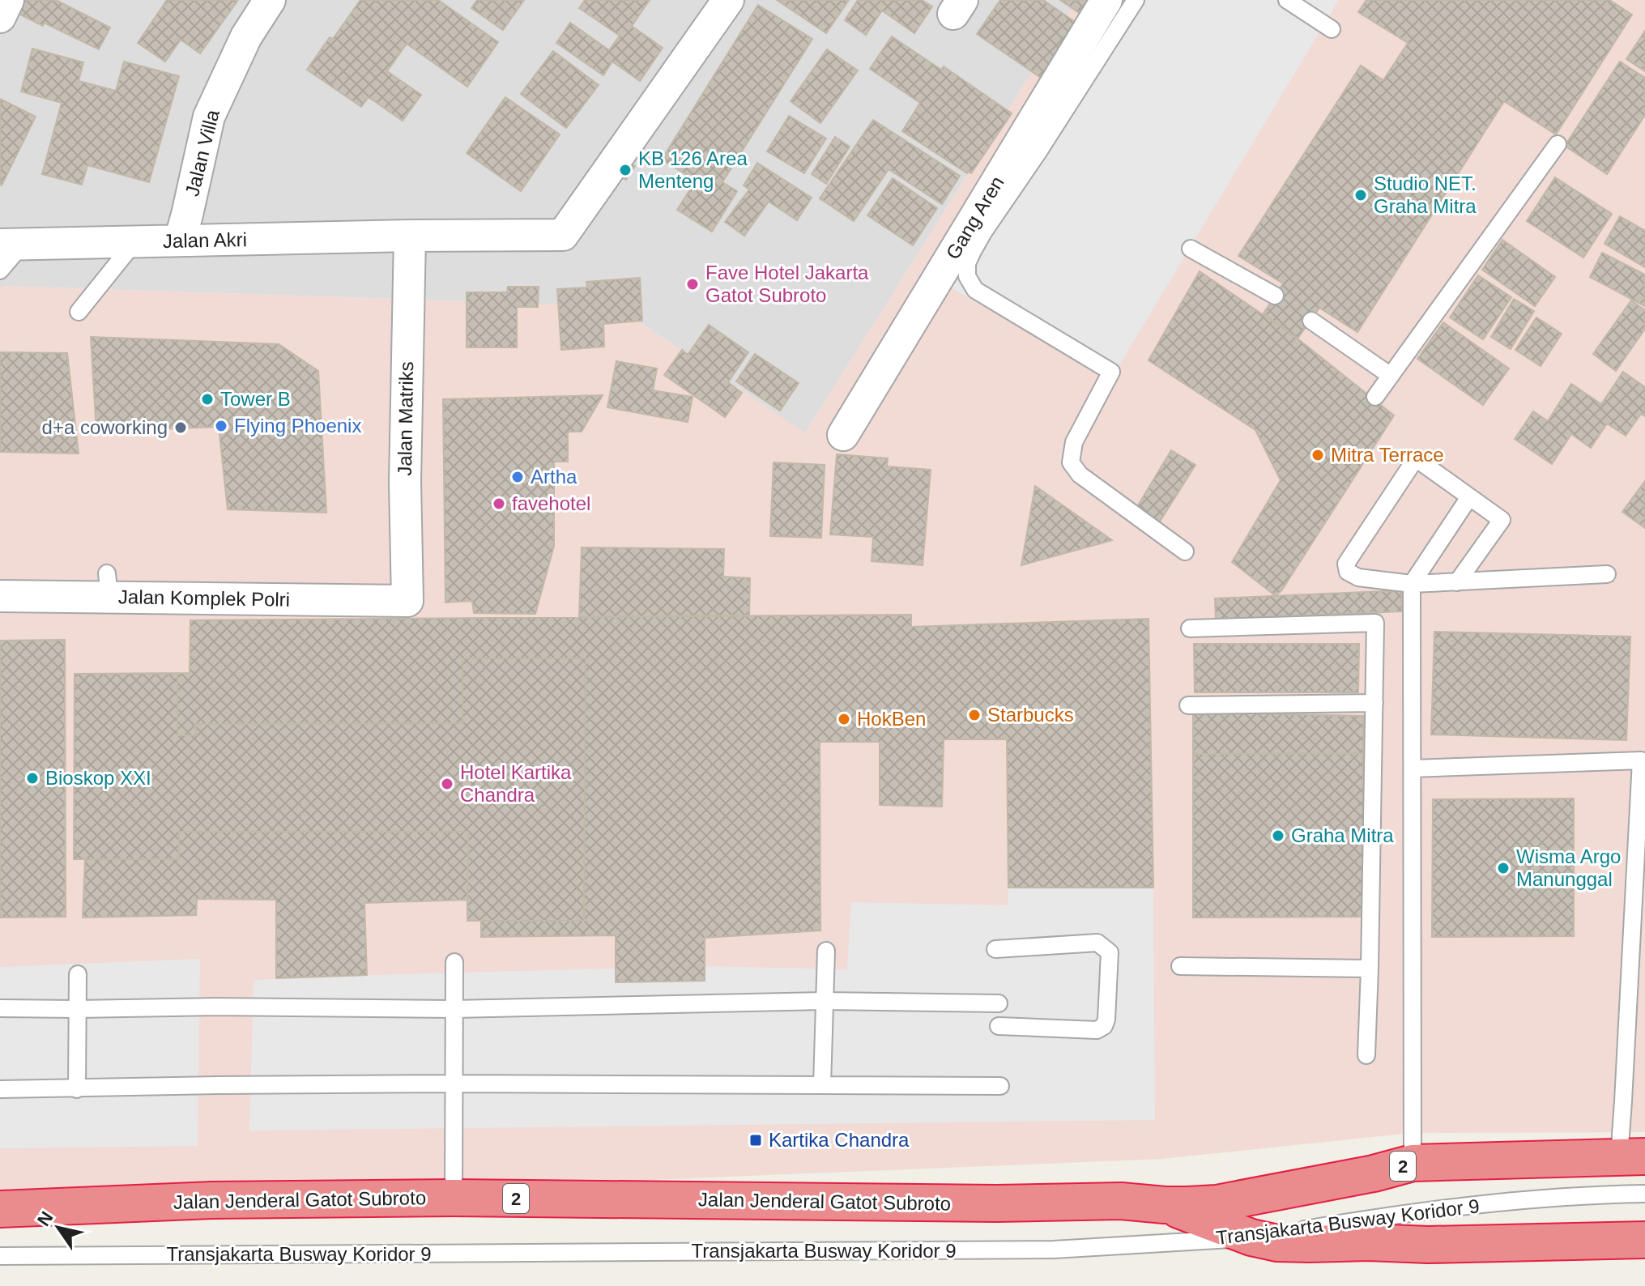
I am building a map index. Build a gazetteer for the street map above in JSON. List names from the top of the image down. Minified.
{"streets":{"highway":["2","Jalan Jenderal Gatot Subroto"],"street":["Jalan Villa","Gang Aren","Jalan Akri","Jalan Matriks","Jalan Komplek Polri"],"lane":["Transjakarta Busway Koridor 9"]},"crossings":[["Jalan Villa","Jalan Akri"],["Jalan Akri","Jalan Matriks"],["Jalan Matriks","Jalan Komplek Polri"]],"places":{"other":["KB 126 Area Menteng","Studio NET. Graha Mitra","Fave Hotel Jakarta Gatot Subroto","Tower B","Flying Phoenix","d+a coworking","Mitra Terrace","Artha","favehotel","Starbucks","HokBen","Bioskop XXI","Hotel Kartika Chandra","Graha Mitra","Wisma Argo Manunggal"],"transit":["Kartika Chandra"]},"north":"top left"}
